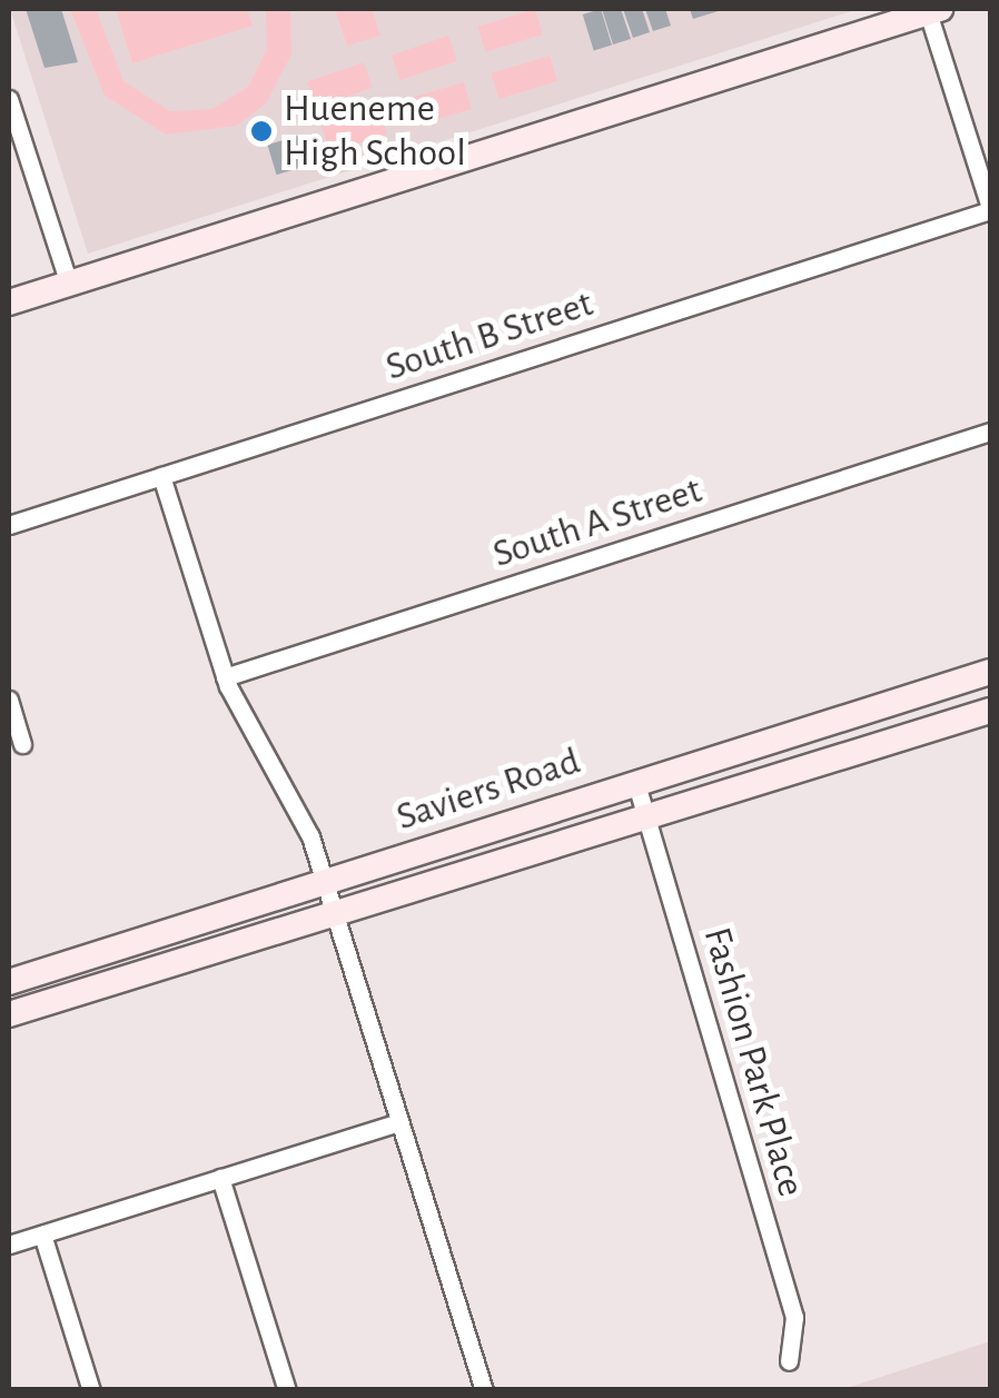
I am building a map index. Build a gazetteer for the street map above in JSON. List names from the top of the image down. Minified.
{"streets":{"main road":["Saviers Road"],"street":["South B Street","South A Street","Fashion Park Place"]},"crossings":[["Saviers Road","Fashion Park Place"]],"places":["Hueneme High School"]}
